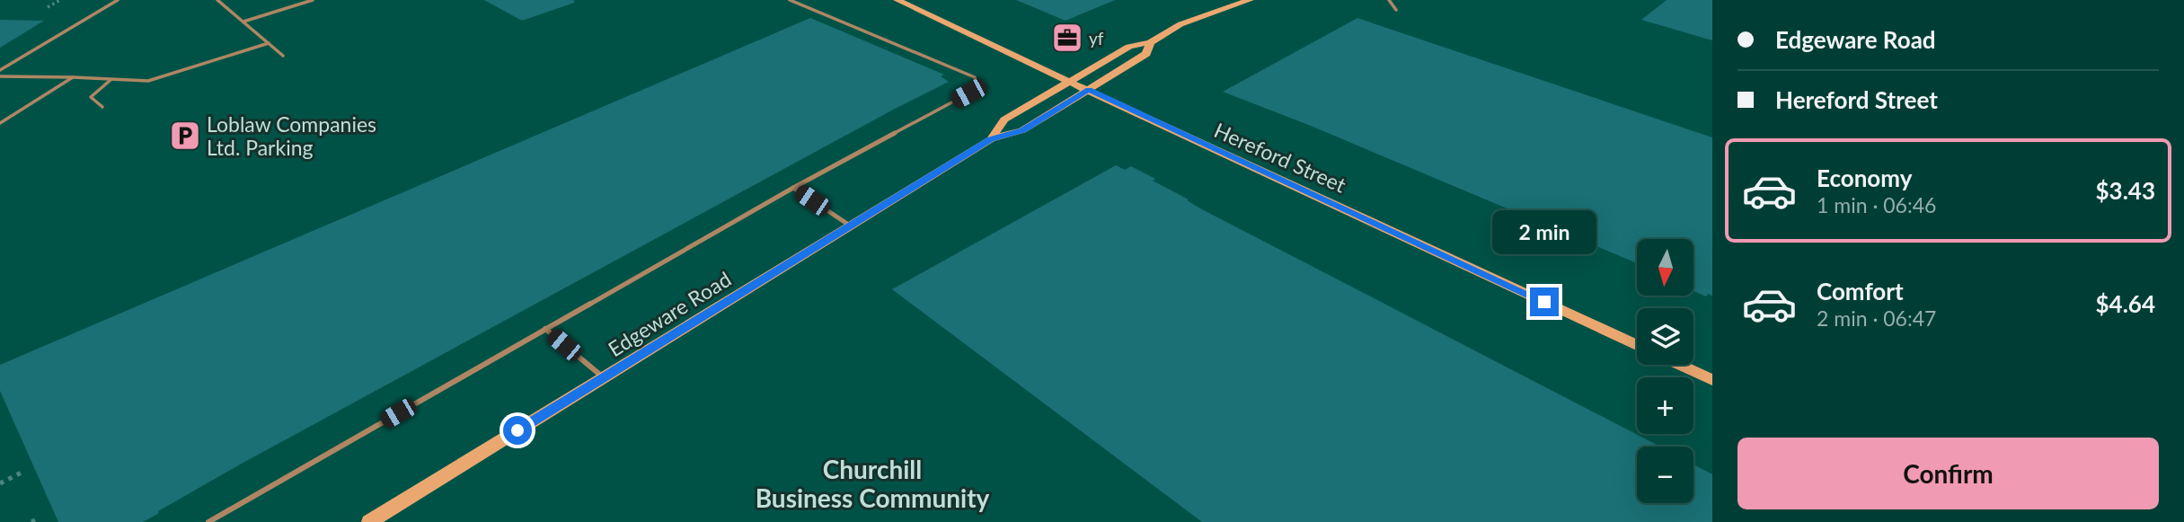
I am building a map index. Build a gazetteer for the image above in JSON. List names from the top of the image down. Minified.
{"streets":{"street":["Hereford Street","Edgeware Road"]},"crossings":[["Hereford Street","Edgeware Road"]],"districts":["Churchill Business Community"],"places":{"office":["yf"],"parking":["Loblaw Companies Ltd. Parking"]},"north":"bottom","page":{"banner":["Edgeware Road","Hereford Street"],"list":[{"name":"Economy","note":"1 min · 06:46","value":"$3.43"},{"name":"Comfort","note":"2 min · 06:47","value":"$4.64"}],"bubble":"2 min","map_buttons":["+","−"],"buttons":"Confirm"}}
